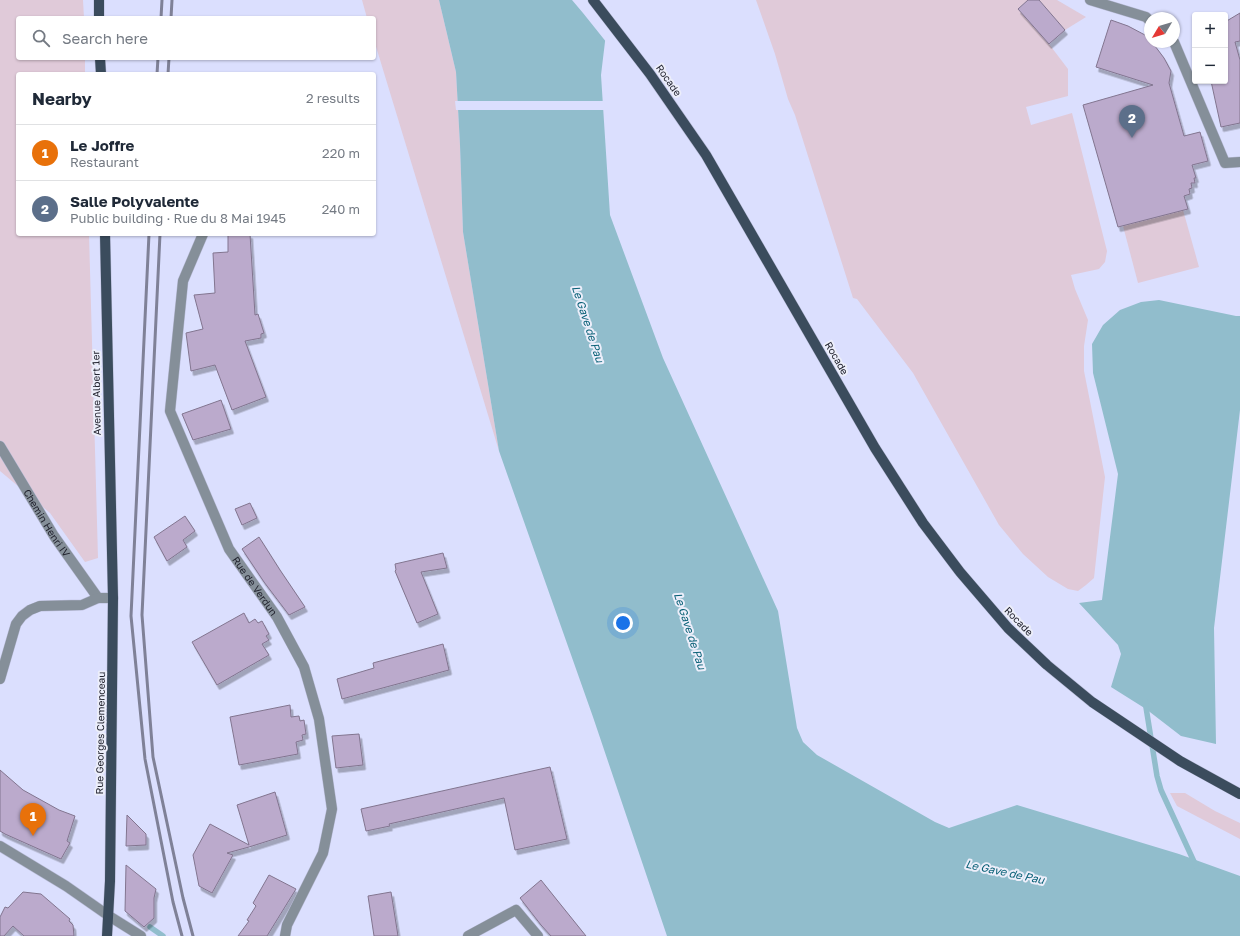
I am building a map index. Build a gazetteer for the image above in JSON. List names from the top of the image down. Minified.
{"streets":{"main road":["Rocade","Avenue Albert 1er","Rue Georges Clemenceau"],"street":["Chemin Henri IV","Rue de Verdun"]},"crossings":[["Avenue Albert 1er","Rue Georges Clemenceau"]],"water":["Le Gave de Pau"],"north":"bottom left","page":{"map_buttons":["+","−"],"search":"Search here","heading":["Nearby","2 results"],"pins":["2","1"],"list":[{"mark":"1","name":"Le Joffre","note":"Restaurant","value":"220 m"},{"mark":"2","name":"Salle Polyvalente","note":"Public building · Rue du 8 Mai 1945","value":"240 m"}]}}
